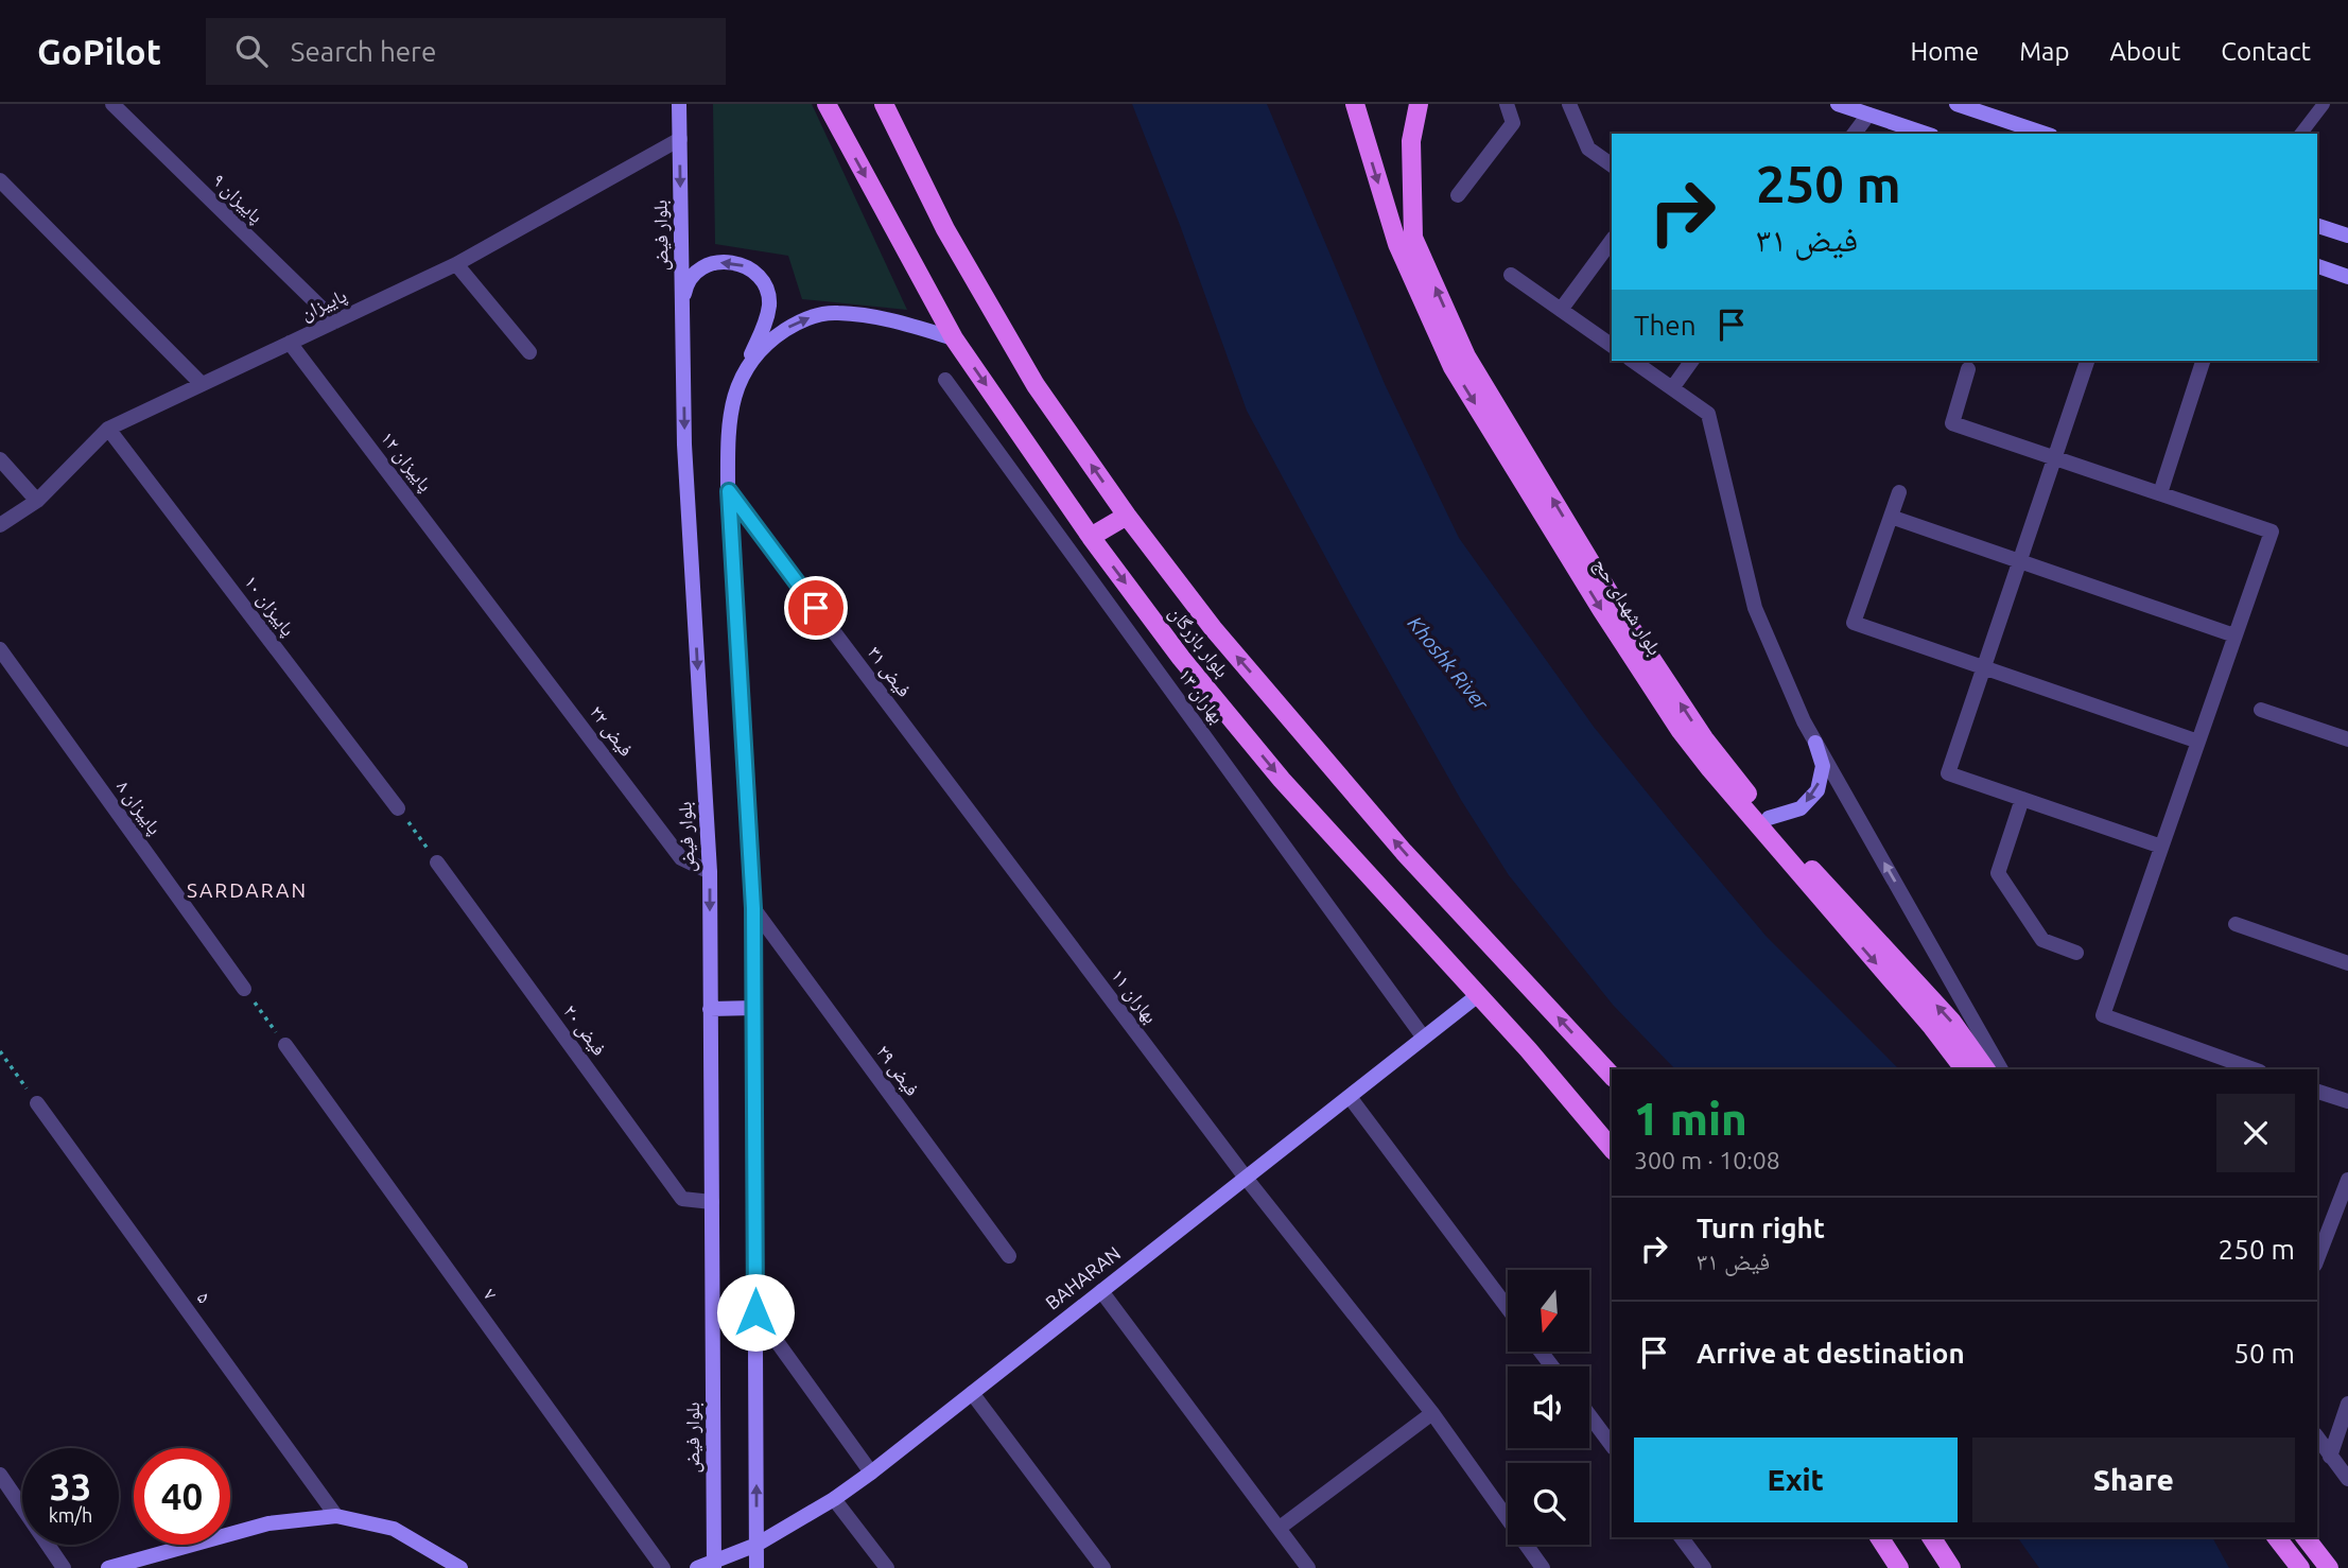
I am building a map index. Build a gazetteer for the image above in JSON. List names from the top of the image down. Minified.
{"streets":{"main road":["بلوار شهدای حج","بلوار بازرگان"],"street":["پاییزان ۹","بلوار فیض","پاییزان","پاییزان ۱۲","پاییزان ۱۰","فیض ۳۱","بهاران ۱۳","فیض ۲۲","پاییزان ۸","بهاران ۱۱","فیض ۲۰","فیض ۲۹","BAHARAN","۷","۵"]},"crossings":[["پاییزان ۹","پاییزان"],["بلوار فیض","پاییزان"],["بلوار فیض","فیض ۲۲"],["بلوار فیض","فیض ۲۰"],["بلوار فیض","BAHARAN"],["پاییزان","پاییزان ۱۲"],["پاییزان","پاییزان ۱۰"],["پاییزان ۱۲","فیض ۲۲"],["بلوار بازرگان","BAHARAN"],["فیض ۳۱","بهاران ۱۱"],["بهاران ۱۳","BAHARAN"],["بهاران ۱۱","BAHARAN"]],"districts":["SARDARAN"],"water":["Khoshk River"],"north":"bottom","page":{"header":"GoPilot","search":"Search here","nav":["Home","Map","About","Contact"],"turn":["250 m","فیض ۳۱"],"then":"Then","heading":["1 min","300 m · 10:08"],"list":[{"name":"Turn right","note":"فیض ۳۱","value":"250 m"},{"name":"Arrive at destination","value":"50 m"}],"buttons":["Exit","Share"],"speed":"33 km/h","limit":"40"}}
